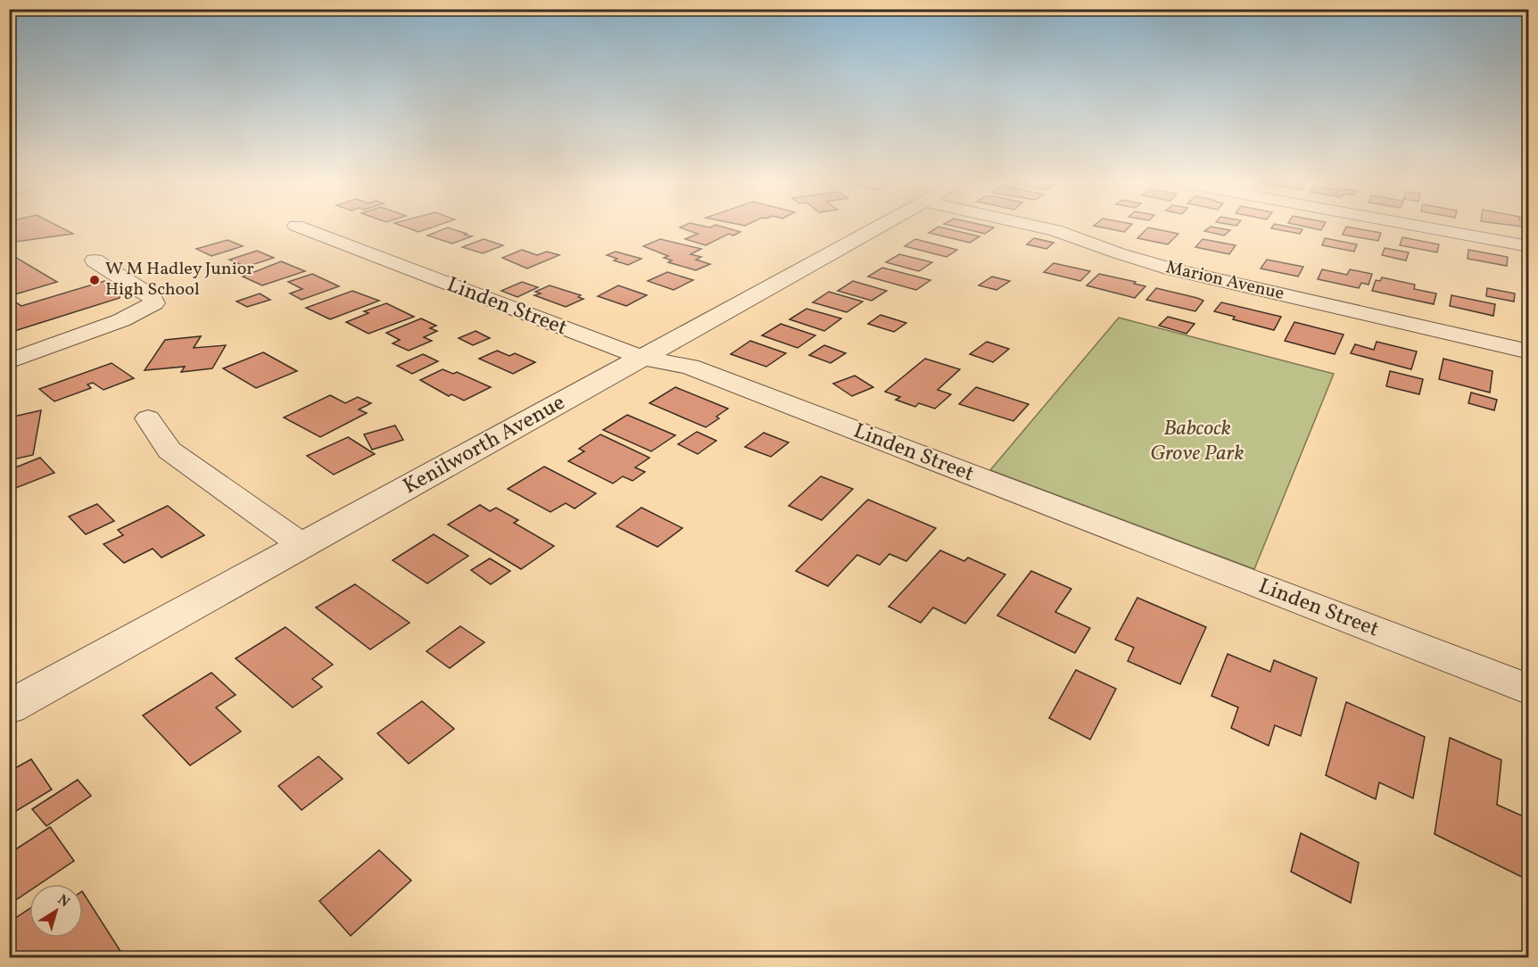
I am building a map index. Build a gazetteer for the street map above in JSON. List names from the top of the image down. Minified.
{"streets":{"street":["Marion Avenue","Linden Street","Kenilworth Avenue"]},"crossings":[["Linden Street","Kenilworth Avenue"]],"parks":["Babcock Grove Park"],"places":["W M Hadley Junior High School"],"north":"top right"}
